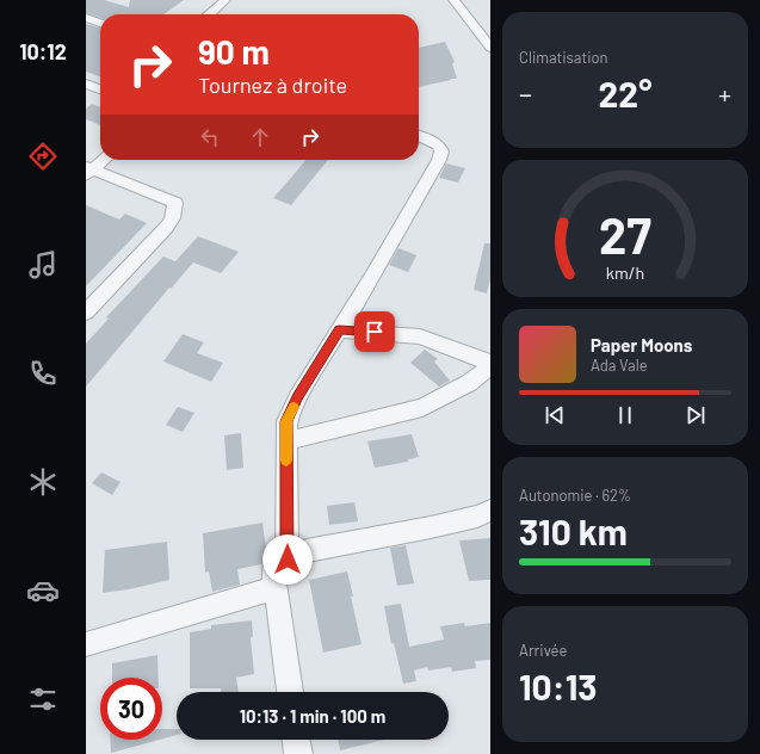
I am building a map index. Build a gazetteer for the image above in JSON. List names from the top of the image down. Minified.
{"page":{"tabs":"10:12","tile":["Climatisation",["Autonomie · 62%","310 km"],["Arrivée","10:13"]],"turn":["90 m","Tournez à droite"],"heat":["−","22°","+"],"song":["Paper Moons","Ada Vale"],"limit":"30","trip":"10:13 · 1 min · 100 m","gauge":["27","km/h"]}}
